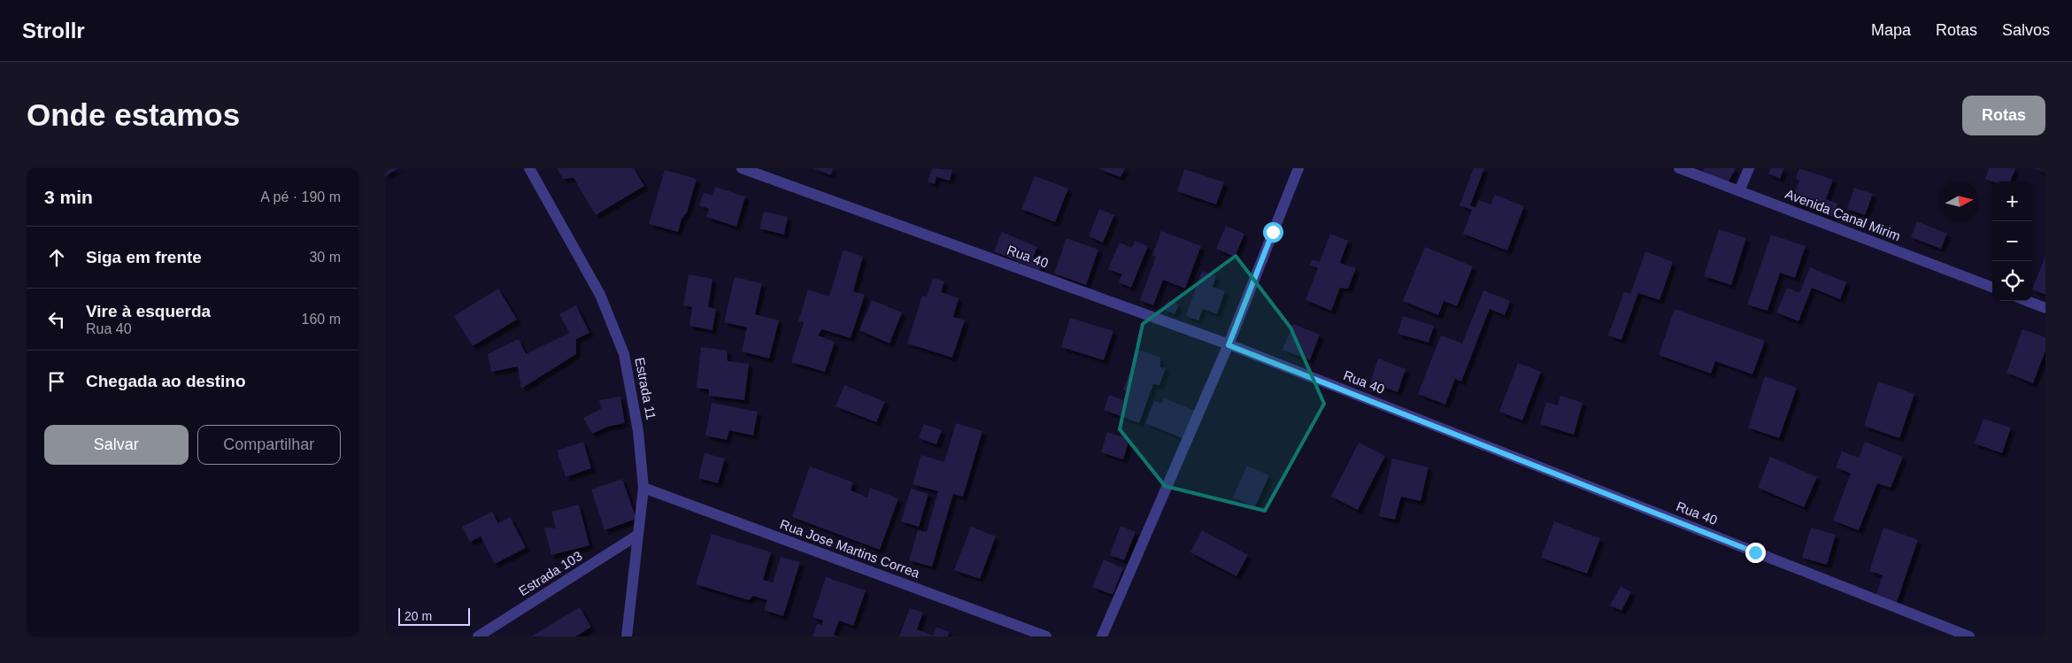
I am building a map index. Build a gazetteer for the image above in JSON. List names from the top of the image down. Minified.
{"streets":{"street":["Avenida Canal Mirim","Rua 40","Estrada 11","Rua Jose Martins Correa","Estrada 103"]},"crossings":[["Estrada 11","Rua Jose Martins Correa"],["Estrada 11","Estrada 103"]],"scale_bar":"20 m","north":"right","page":{"header":"Strollr","nav":["Mapa","Rotas","Salvos"],"buttons":["Rotas",["Salvar","Compartilhar"]],"title":"Onde estamos","heading":["3 min","A pé · 190 m"],"map_buttons":["+","−"],"list":[["Siga em frente","30 m"],["Vire à esquerda","Rua 40","160 m"],"Chegada ao destino"],"scale":"20 m"}}
